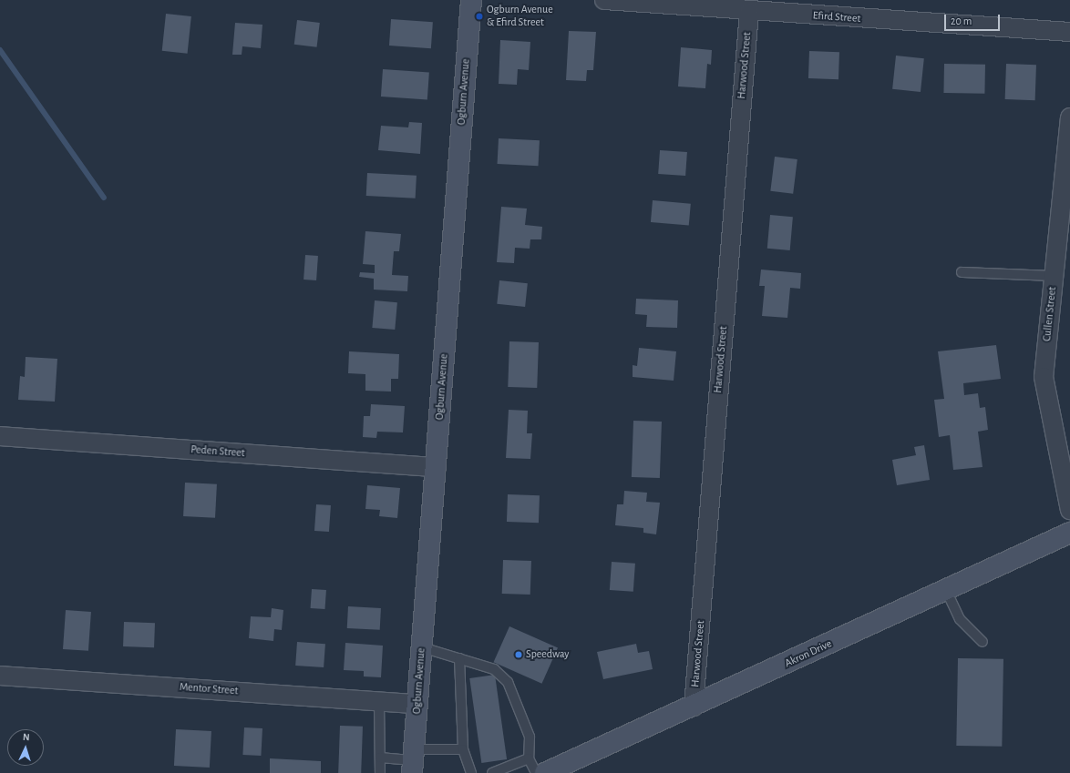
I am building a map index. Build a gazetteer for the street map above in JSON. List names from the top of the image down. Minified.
{"streets":{"street":["Efird Street","Harwood Street","Ogburn Avenue","Cullen Street","Peden Street","Akron Drive","Mentor Street"]},"crossings":[["Efird Street","Harwood Street"],["Harwood Street","Akron Drive"],["Ogburn Avenue","Peden Street"],["Ogburn Avenue","Mentor Street"]],"places":["Ogburn Avenue & Efird Street","Speedway"],"scale_bar":"20 m","north":"top"}
